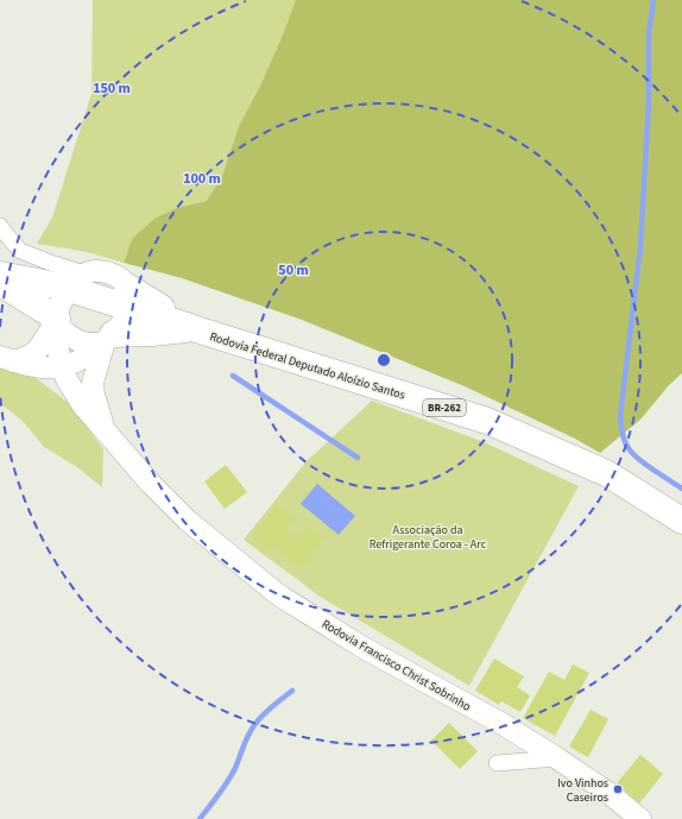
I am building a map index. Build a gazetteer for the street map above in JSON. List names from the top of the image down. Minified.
{"streets":{"highway":["Rodovia Federal Deputado Aloízio Santos","BR-262"],"street":["Rodovia Francisco Christ Sobrinho"]},"crossings":[["Rodovia Federal Deputado Aloízio Santos","Rodovia Francisco Christ Sobrinho"]],"parks":["Associação da Refrigerante Coroa - Arc"],"places":["Ivo Vinhos Caseiros"],"rings":["150 m","100 m","50 m"]}
